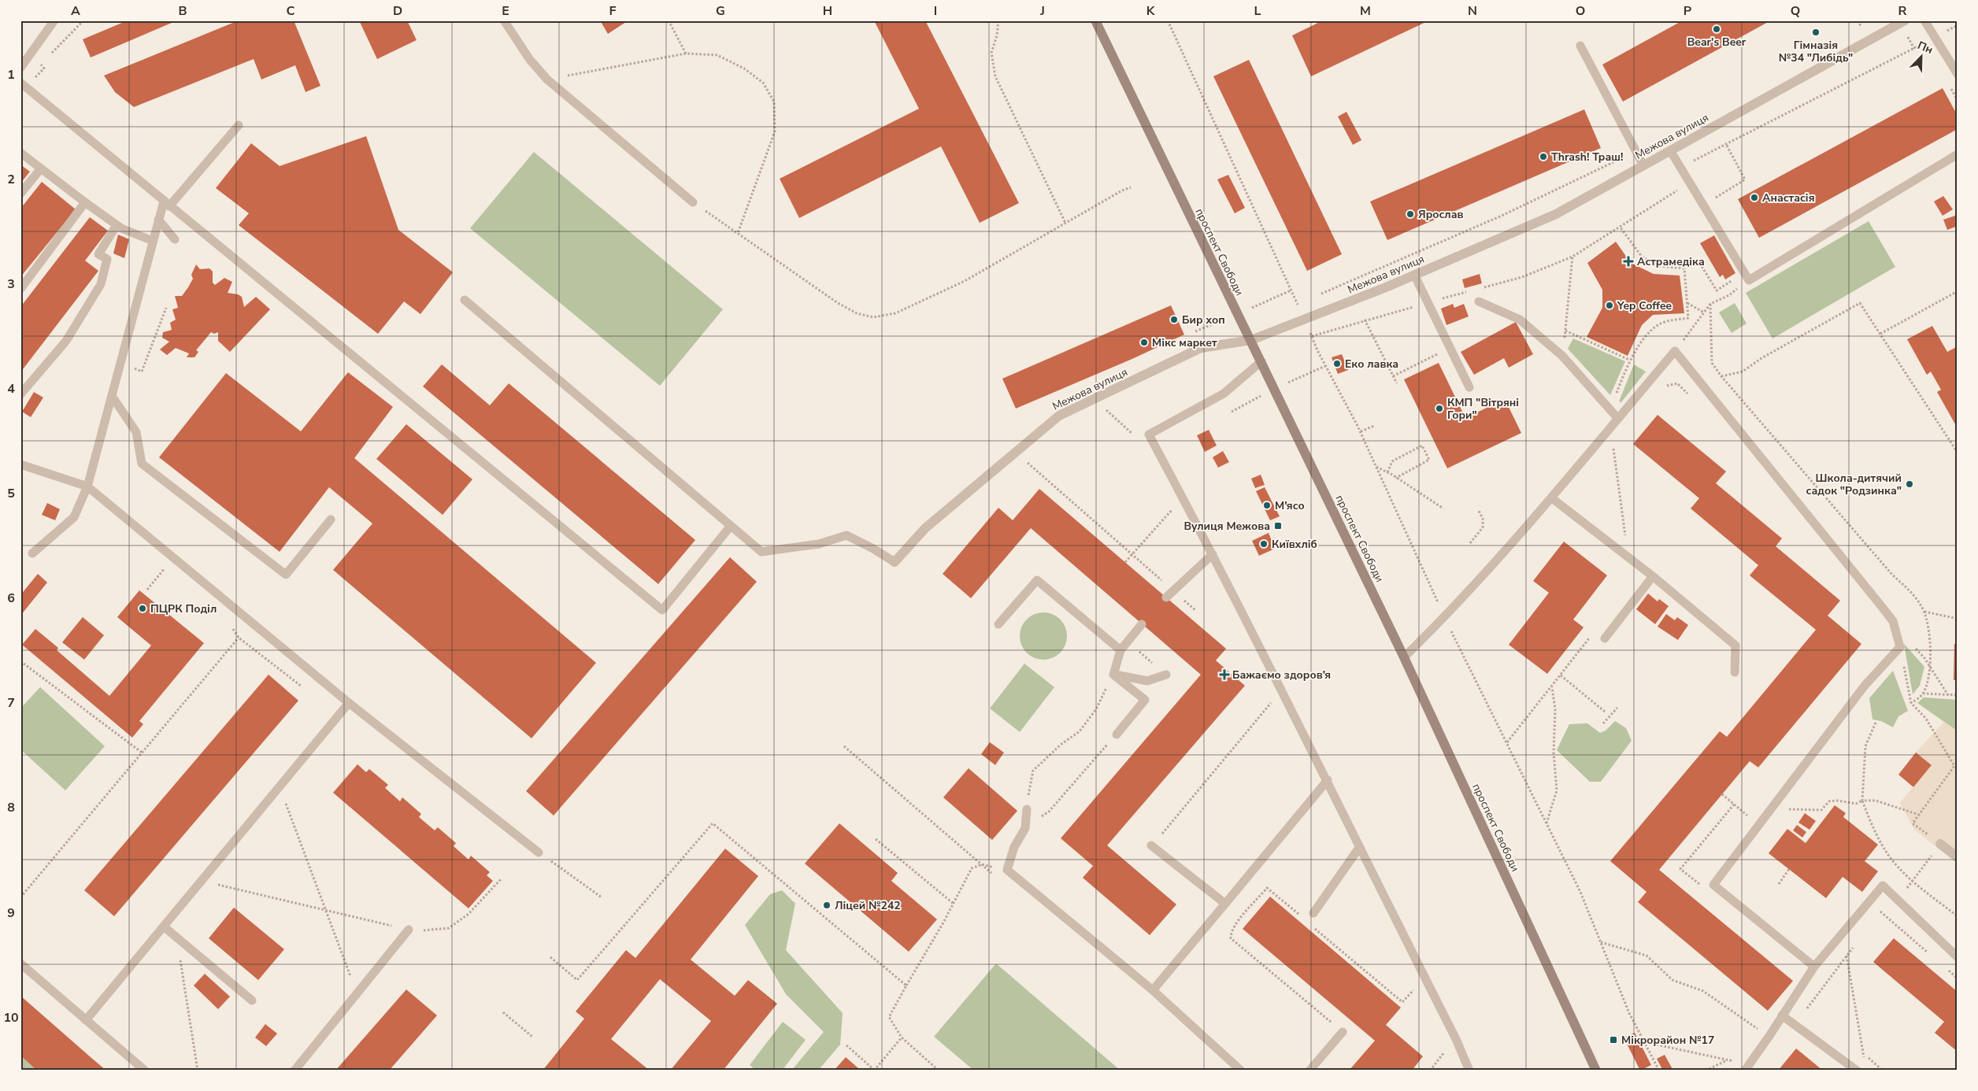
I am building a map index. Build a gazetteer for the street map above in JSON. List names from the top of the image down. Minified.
{"streets":{"street":["Межова вулиця","проспект Свободи"]},"crossings":[["Межова вулиця","проспект Свободи"]],"places":{"other":["Bear's Beer","Гімназія №34 \"Либідь\"","Thrash! Траш!","Анастасія","Ярослав","Yep Coffee","Бир хоп","Мікс маркет","Еко лавка","КМП \"Вітряні Гори\"","Школа-дитячий садок \"Родзинка\"","М'ясо","Київхліб","ПЦРК Поділ","Ліцей №242"],"health":["Астрамедіка","Бажаємо здоров'я"],"transit":["Вулиця Межова","Мікрорайон №17"]},"north":"top right","grid":{"columns":["A","B","C","D","E","F","G","H","I","J","K","L","M","N","O","P","Q","R"],"rows":["1","2","3","4","5","6","7","8","9","10"]}}
